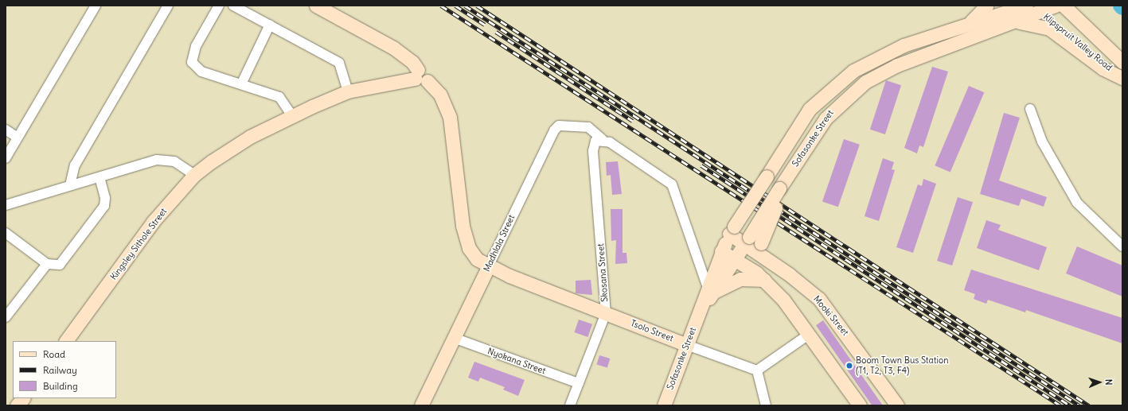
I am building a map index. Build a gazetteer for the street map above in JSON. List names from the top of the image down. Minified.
{"streets":{"main road":["Klipspruit Valley Road","Sofasonke Street","Madhlala Street","Kingsley Sithole Street","Mooki Street","Tsolo Street"],"street":["Skosana Street","Nyokana Street"]},"crossings":[["Klipspruit Valley Road","Sofasonke Street"],["Sofasonke Street","Madhlala Street"],["Sofasonke Street","Mooki Street"],["Sofasonke Street","Tsolo Street"],["Madhlala Street","Skosana Street"],["Madhlala Street","Tsolo Street"],["Madhlala Street","Nyokana Street"],["Kingsley Sithole Street","Tsolo Street"],["Skosana Street","Tsolo Street"],["Skosana Street","Nyokana Street"]],"places":["Boom Town Bus Station (T1, T2, T3, F4)"],"legend":["Road","Railway","Building"],"north":"right"}
